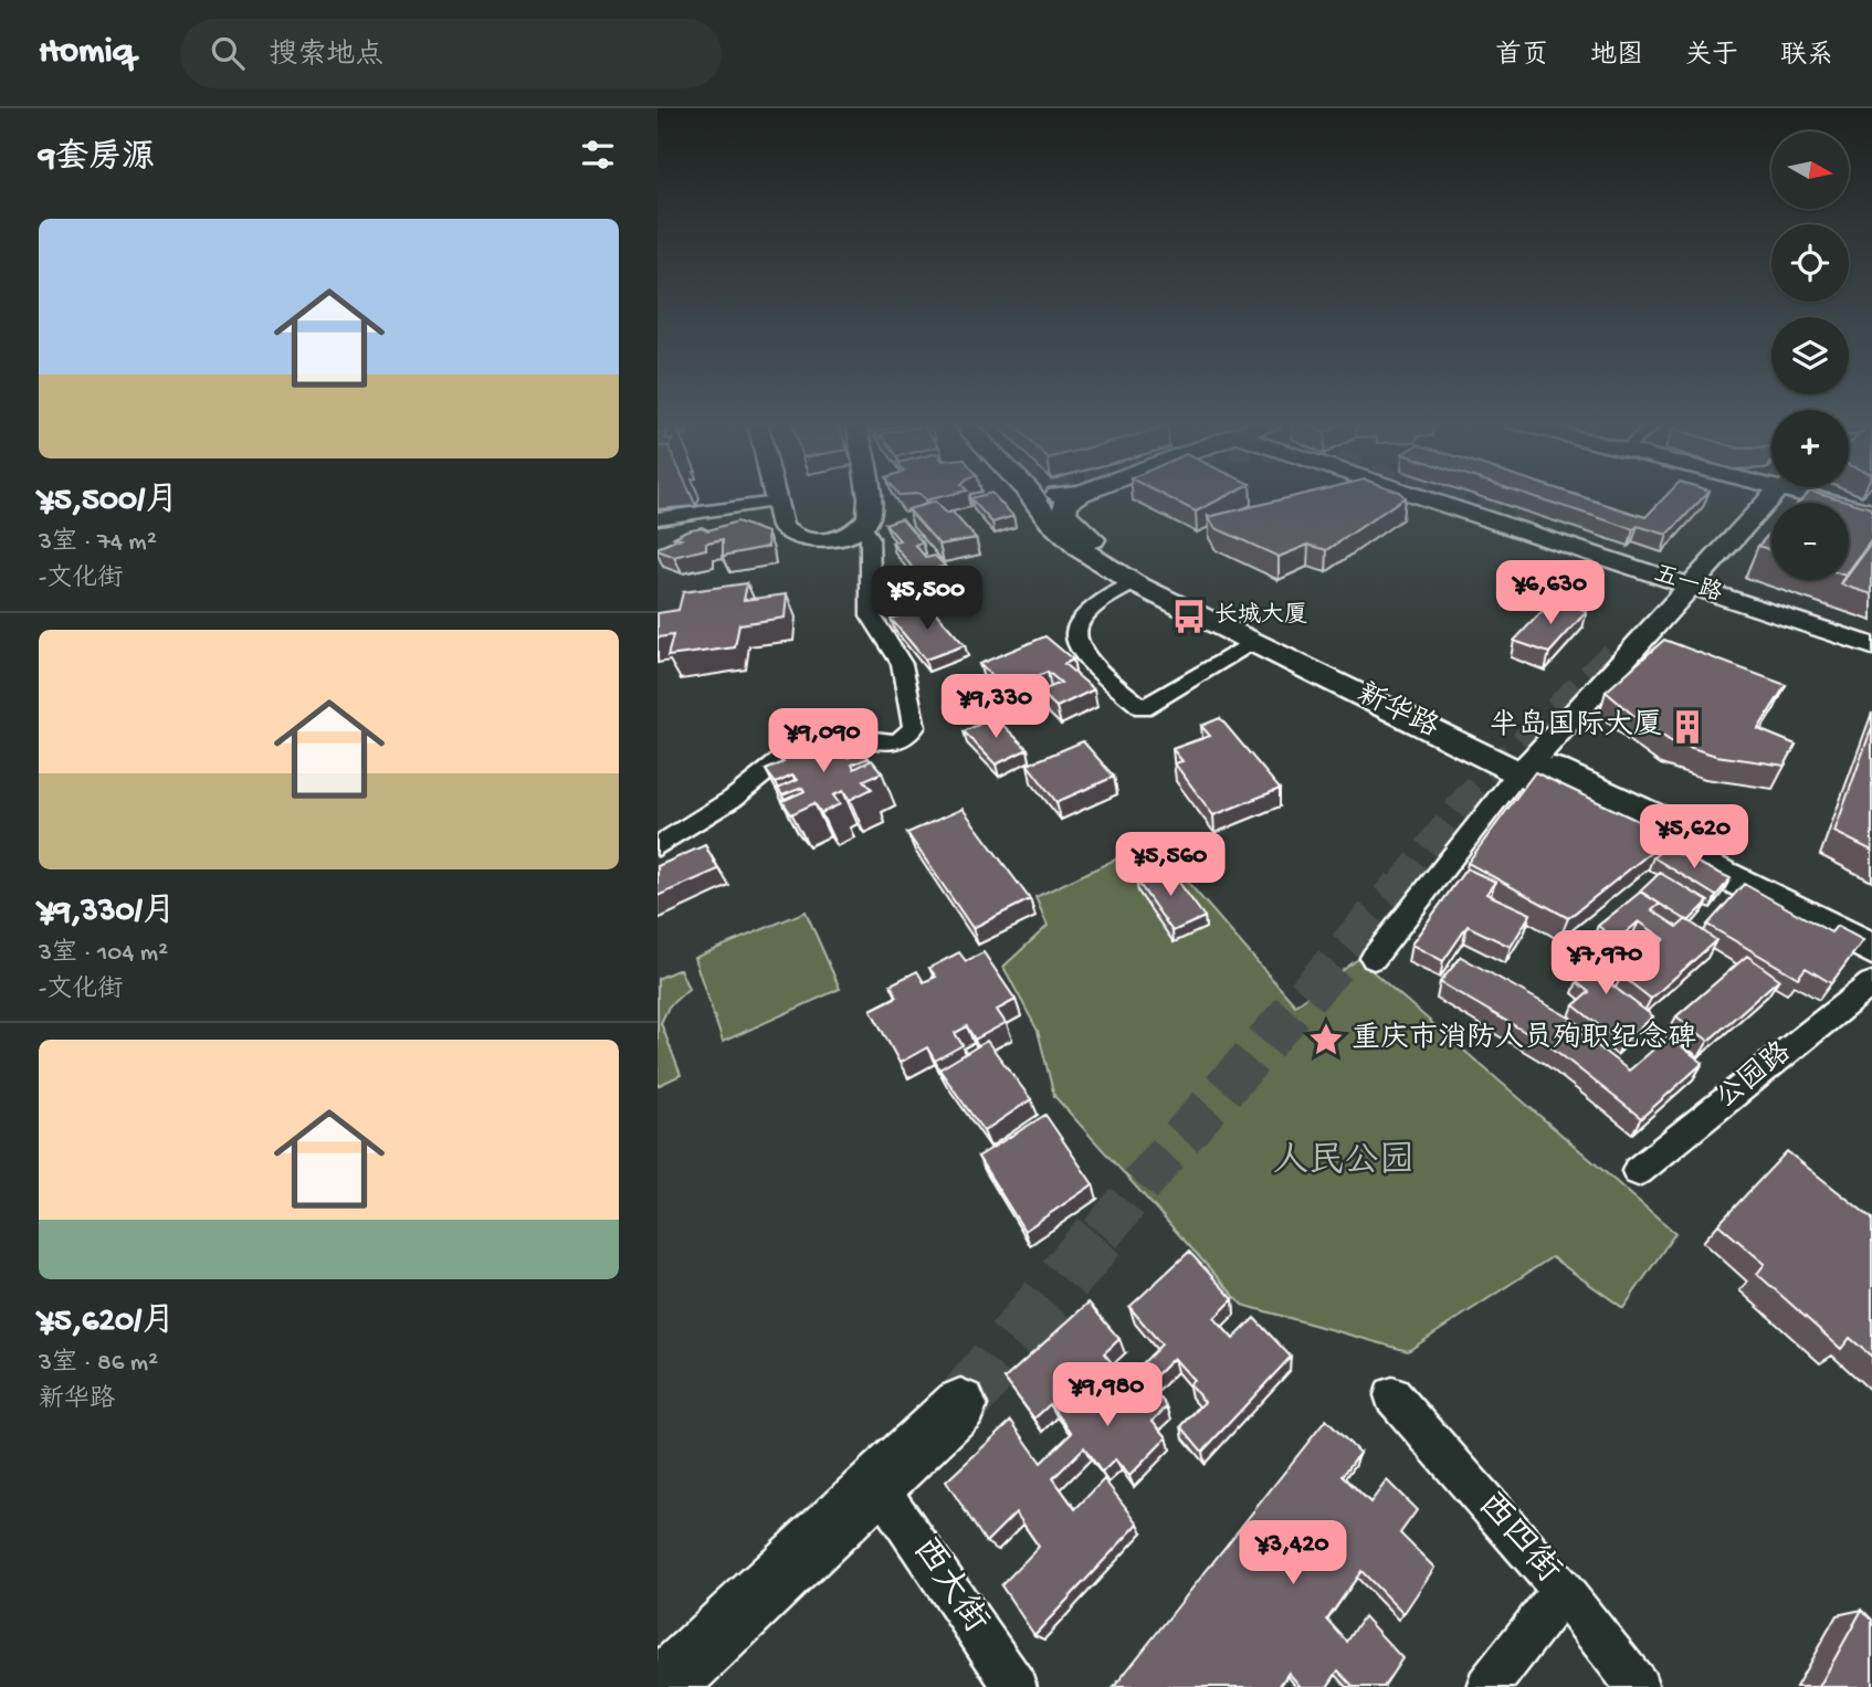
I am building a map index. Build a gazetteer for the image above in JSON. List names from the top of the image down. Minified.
{"streets":{"main road":["新华路"],"street":["五一路","公园路","西四街","西大街"]},"parks":["人民公园"],"places":{"bus stop":["长城大厦"],"building":["半岛国际大厦"],"place":["重庆市消防人员殉职纪念碑"]},"north":"right","page":{"header":"Homiq","search":"搜索地点","nav":["首页","地图","关于","联系"],"heading":"9套房源","map_buttons":["+","−"],"list":[{"name":"¥5,500/月","note":"3室 · 74 m² · -文化街"},{"name":"¥9,330/月","note":"3室 · 104 m² · -文化街"},{"name":"¥5,620/月","note":"3室 · 86 m² · 新华路"}],"price":["¥6,630","¥5,500","¥9,330","¥9,090","¥5,620","¥5,560","¥7,970","¥9,980","¥3,420"]}}
